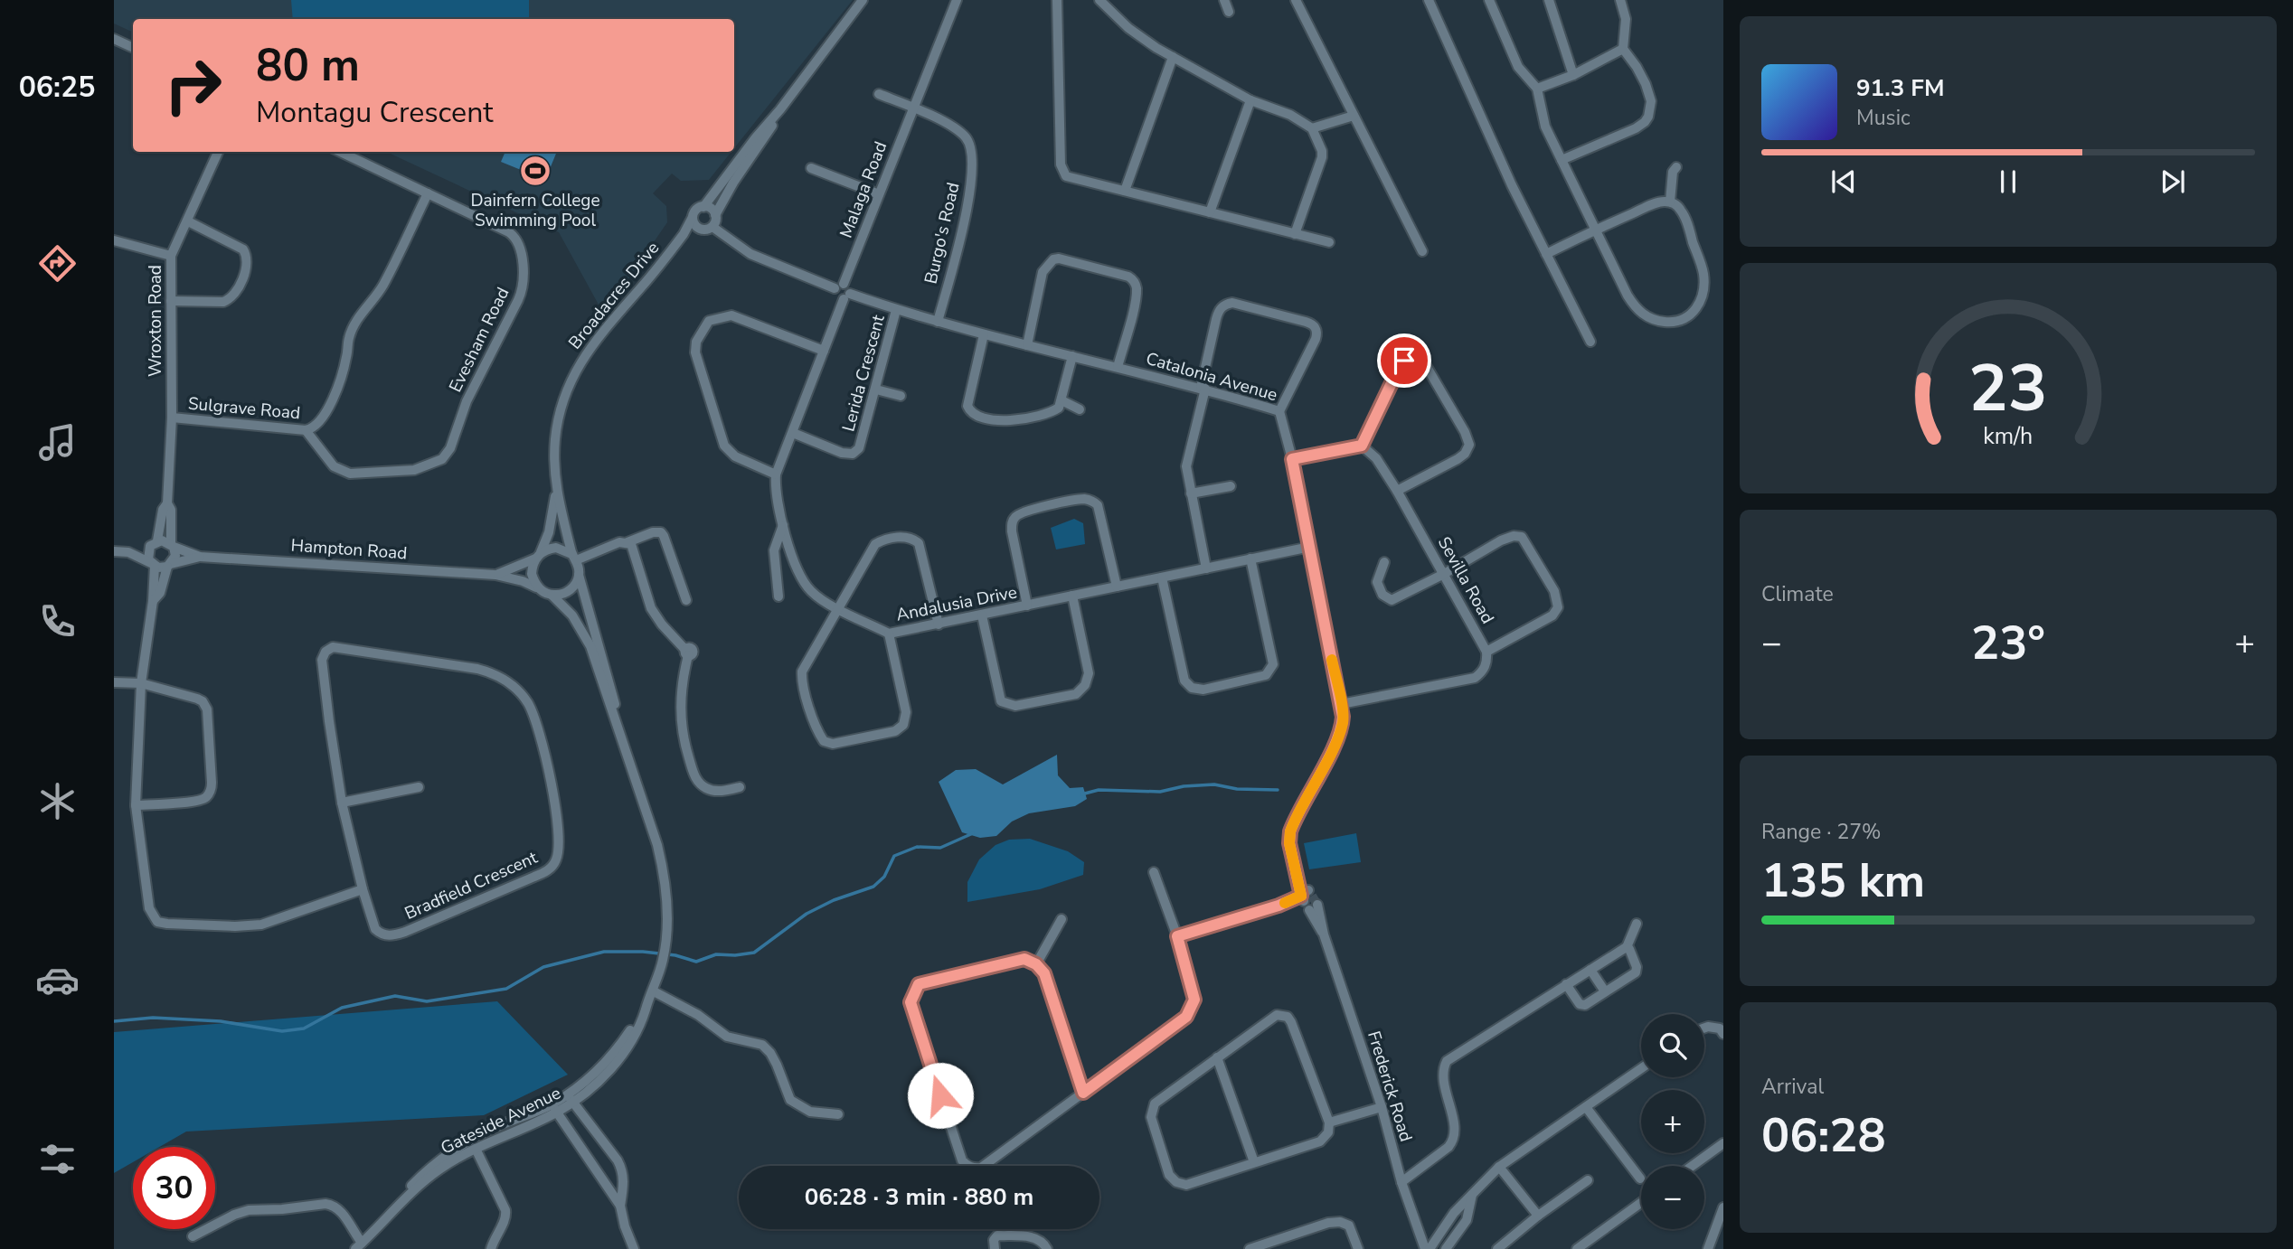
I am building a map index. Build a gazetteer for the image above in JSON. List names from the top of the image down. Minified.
{"streets":{"street":["Malaga Road","Burgo's Road","Broadacres Drive","Wroxton Road","Evesham Road","Lerida Crescent","Catalonia Avenue","Sulgrave Road","Hampton Road","Sevilla Road","Andalusia Drive","Bradfield Crescent","Frederick Road","Gateside Avenue"]},"crossings":[["Malaga Road","Burgo's Road"],["Burgo's Road","Catalonia Avenue"],["Broadacres Drive","Hampton Road"],["Broadacres Drive","Gateside Avenue"],["Wroxton Road","Sulgrave Road"],["Wroxton Road","Hampton Road"],["Evesham Road","Sulgrave Road"],["Lerida Crescent","Catalonia Avenue"],["Lerida Crescent","Andalusia Drive"],["Catalonia Avenue","Sevilla Road"],["Catalonia Avenue","Andalusia Drive"],["Hampton Road","Gateside Avenue"]],"places":{"sports":["Dainfern College Swimming Pool"]},"page":{"tabs":"06:25","turn":["80 m","Montagu Crescent"],"song":["91.3 FM","Music"],"tile":["Climate",["Range · 27%","135 km"],["Arrival","06:28"]],"heat":["−","23°","+"],"map_buttons":["+","−"],"limit":"30","trip":"06:28 · 3 min · 880 m","gauge":["23","km/h"]}}
